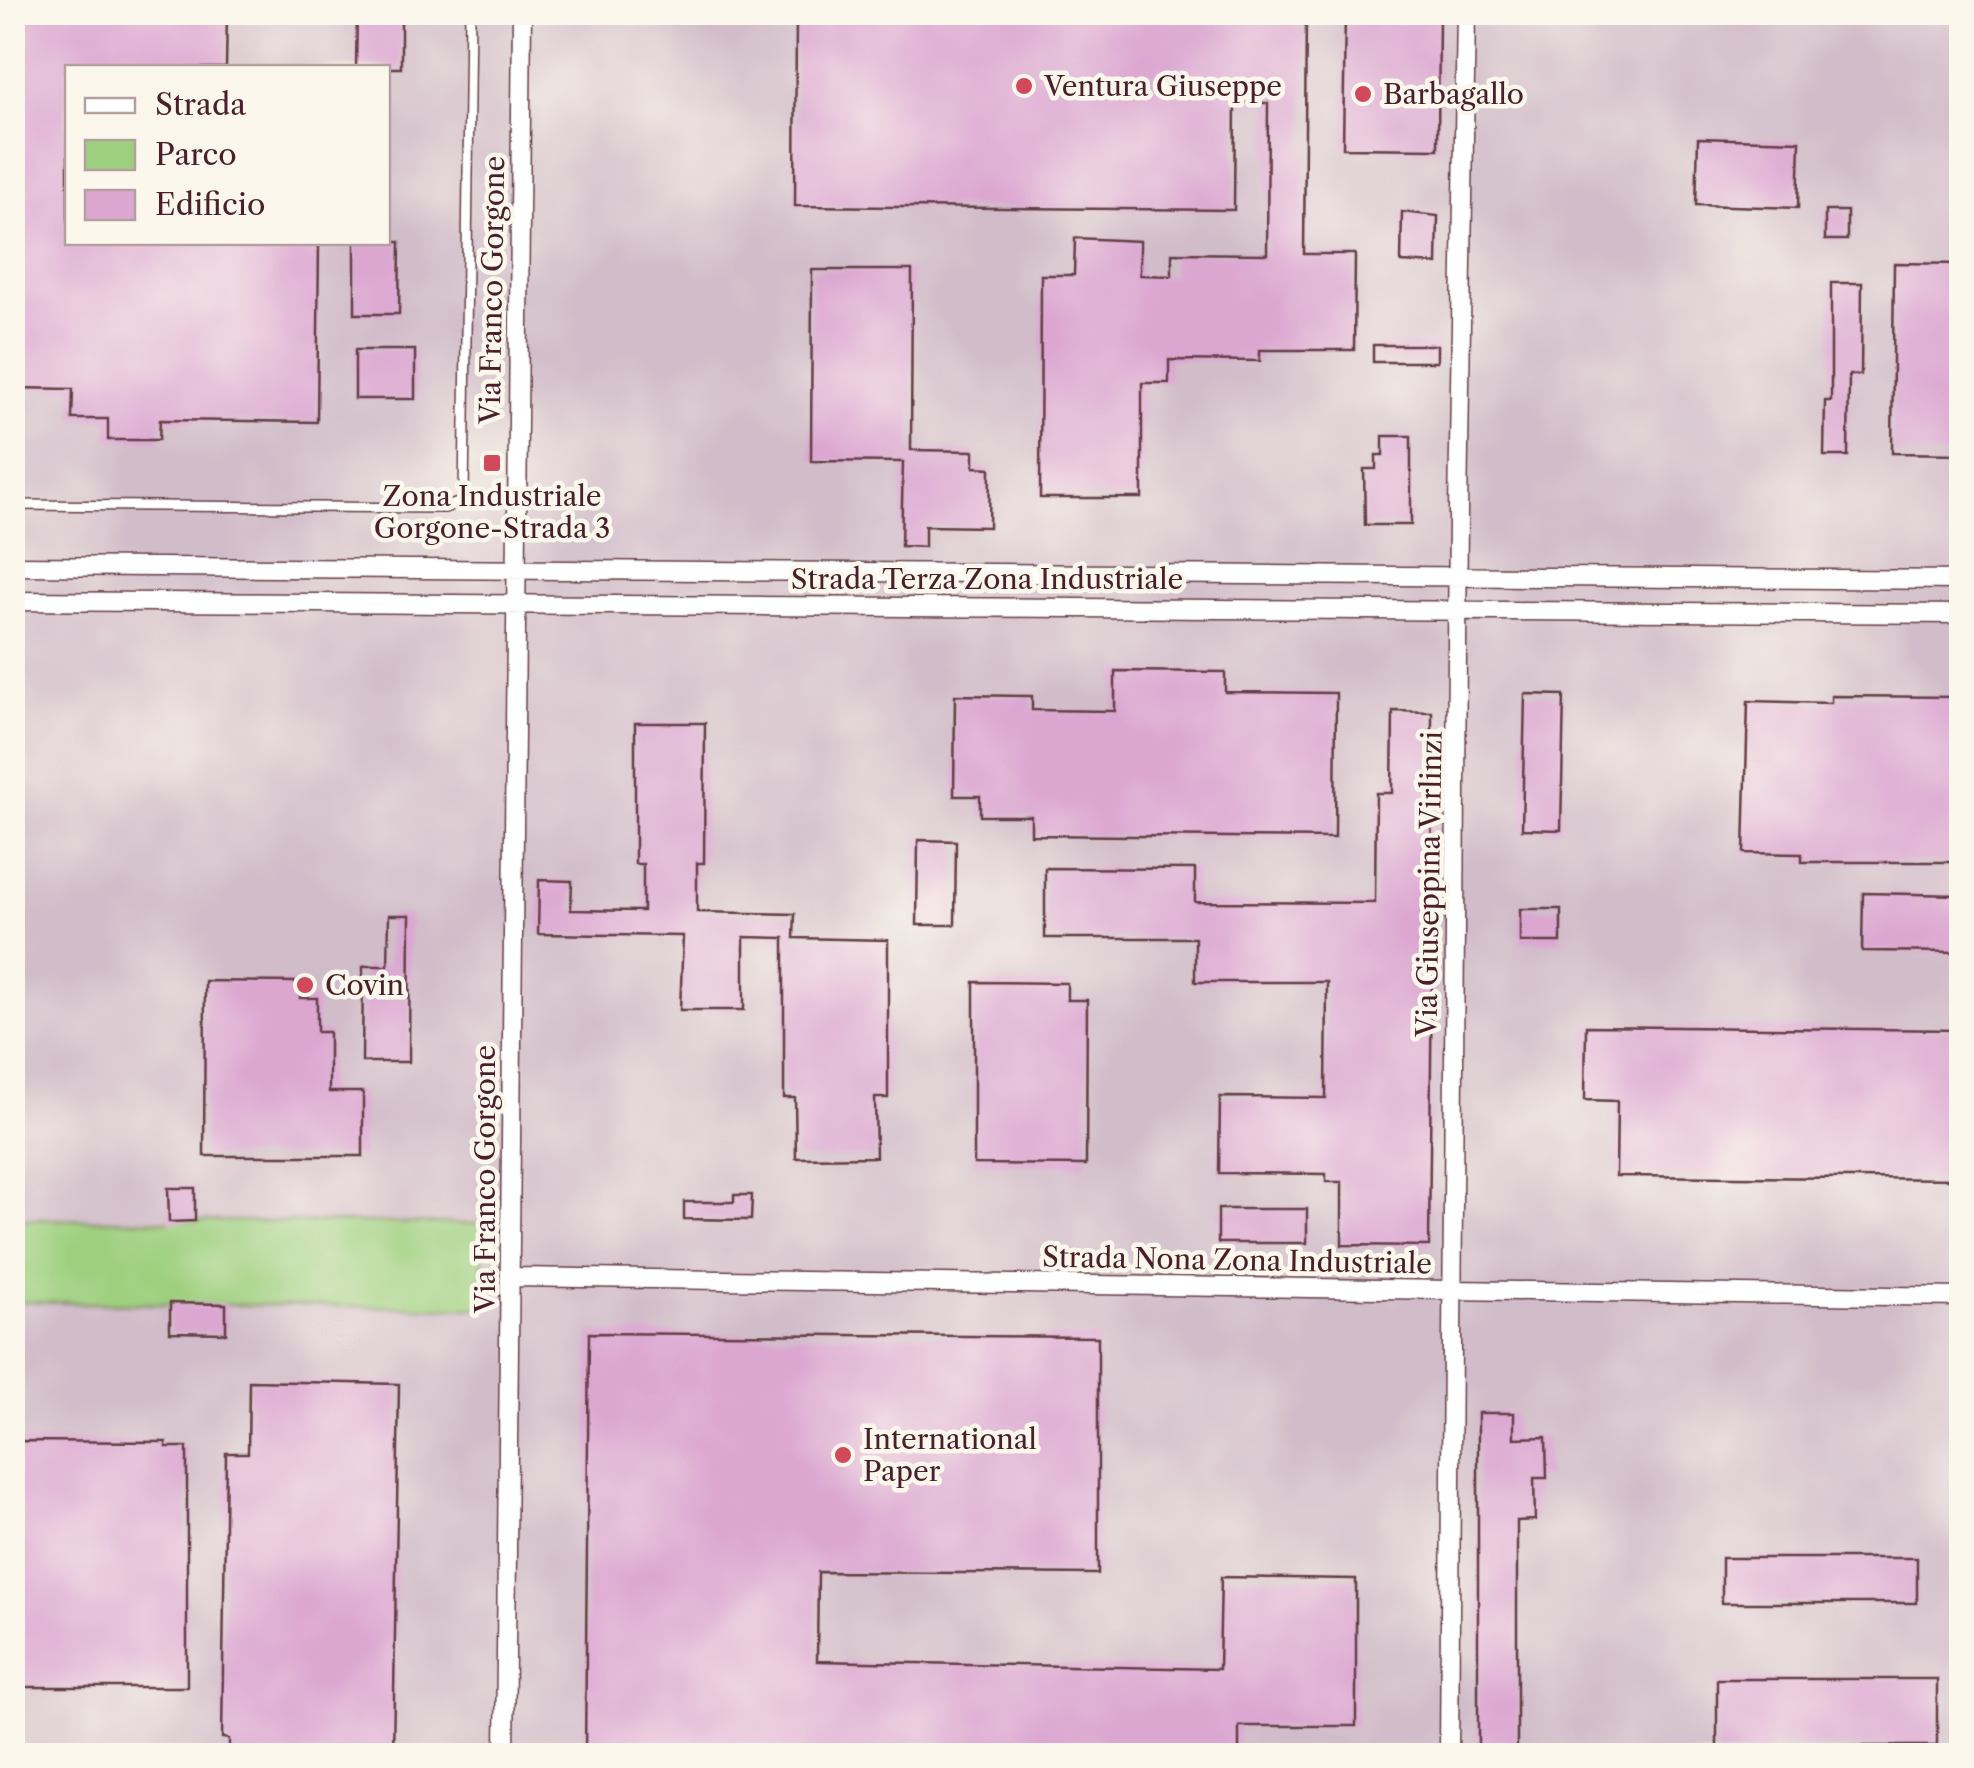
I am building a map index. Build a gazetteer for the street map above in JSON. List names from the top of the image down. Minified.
{"streets":{"street":["Via Franco Gorgone","Strada Terza Zona Industriale","Via Giuseppina Virlinzi","Strada Nona Zona Industriale"]},"crossings":[["Via Franco Gorgone","Strada Terza Zona Industriale"],["Via Franco Gorgone","Strada Nona Zona Industriale"],["Strada Terza Zona Industriale","Via Giuseppina Virlinzi"],["Via Giuseppina Virlinzi","Strada Nona Zona Industriale"]],"places":{"other":["Ventura Giuseppe","Barbagallo","Covin","International Paper"],"transit":["Zona Industriale Gorgone-Strada 3"]},"legend":["Strada","Parco","Edificio"]}
